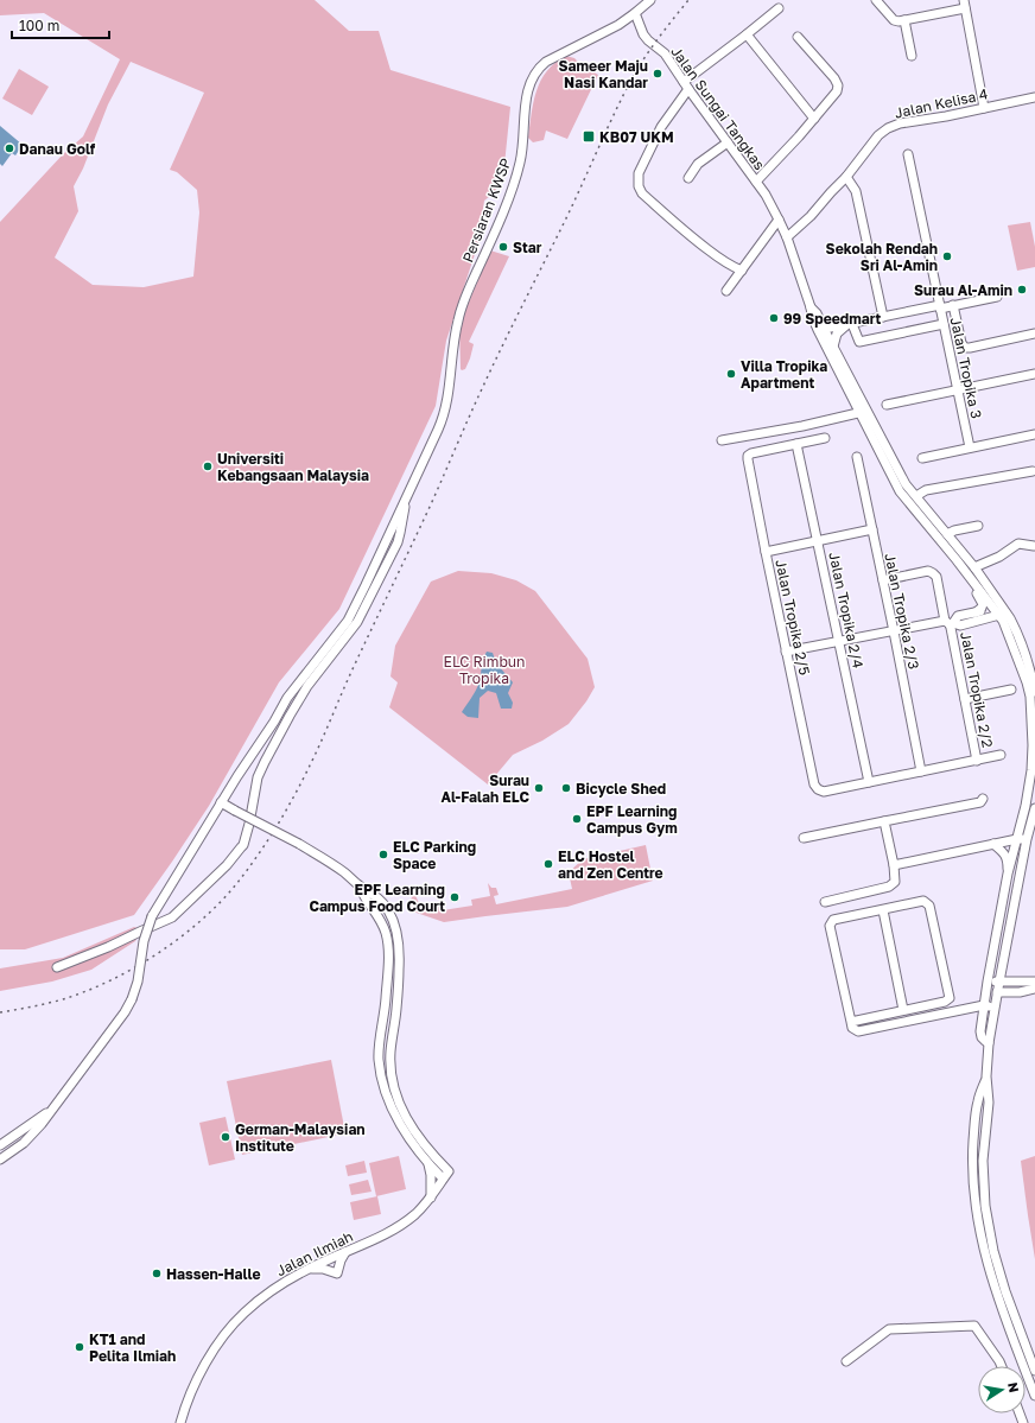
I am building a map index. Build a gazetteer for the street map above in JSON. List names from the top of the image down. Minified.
{"streets":{"street":["Jalan Kelisa 4","Jalan Sungai Tangkas","Persiaran KWSP","Jalan Tropika 3","Jalan Tropika 2/4","Jalan Tropika 2/3","Jalan Tropika 2/5","Jalan Tropika 2/2","Jalan Ilmiah"]},"crossings":[["Jalan Kelisa 4","Jalan Sungai Tangkas"],["Jalan Sungai Tangkas","Persiaran KWSP"],["Jalan Tropika 2/4","Jalan Tropika 2/5"],["Jalan Tropika 2/3","Jalan Tropika 2/2"]],"parks":["ELC Rimbun Tropika"],"places":{"other":["Sameer Maju Nasi Kandar","Danau Golf","Star","Sekolah Rendah Sri Al-Amin","Surau Al-Amin","99 Speedmart","Villa Tropika Apartment","Universiti Kebangsaan Malaysia","Surau Al-Falah ELC","Bicycle Shed","EPF Learning Campus Gym","ELC Parking Space","ELC Hostel and Zen Centre","EPF Learning Campus Food Court","German-Malaysian Institute","Hassen-Halle","KT1 and Pelita Ilmiah"],"transit":["KB07 UKM"]},"scale_bar":"100 m","north":"right"}
